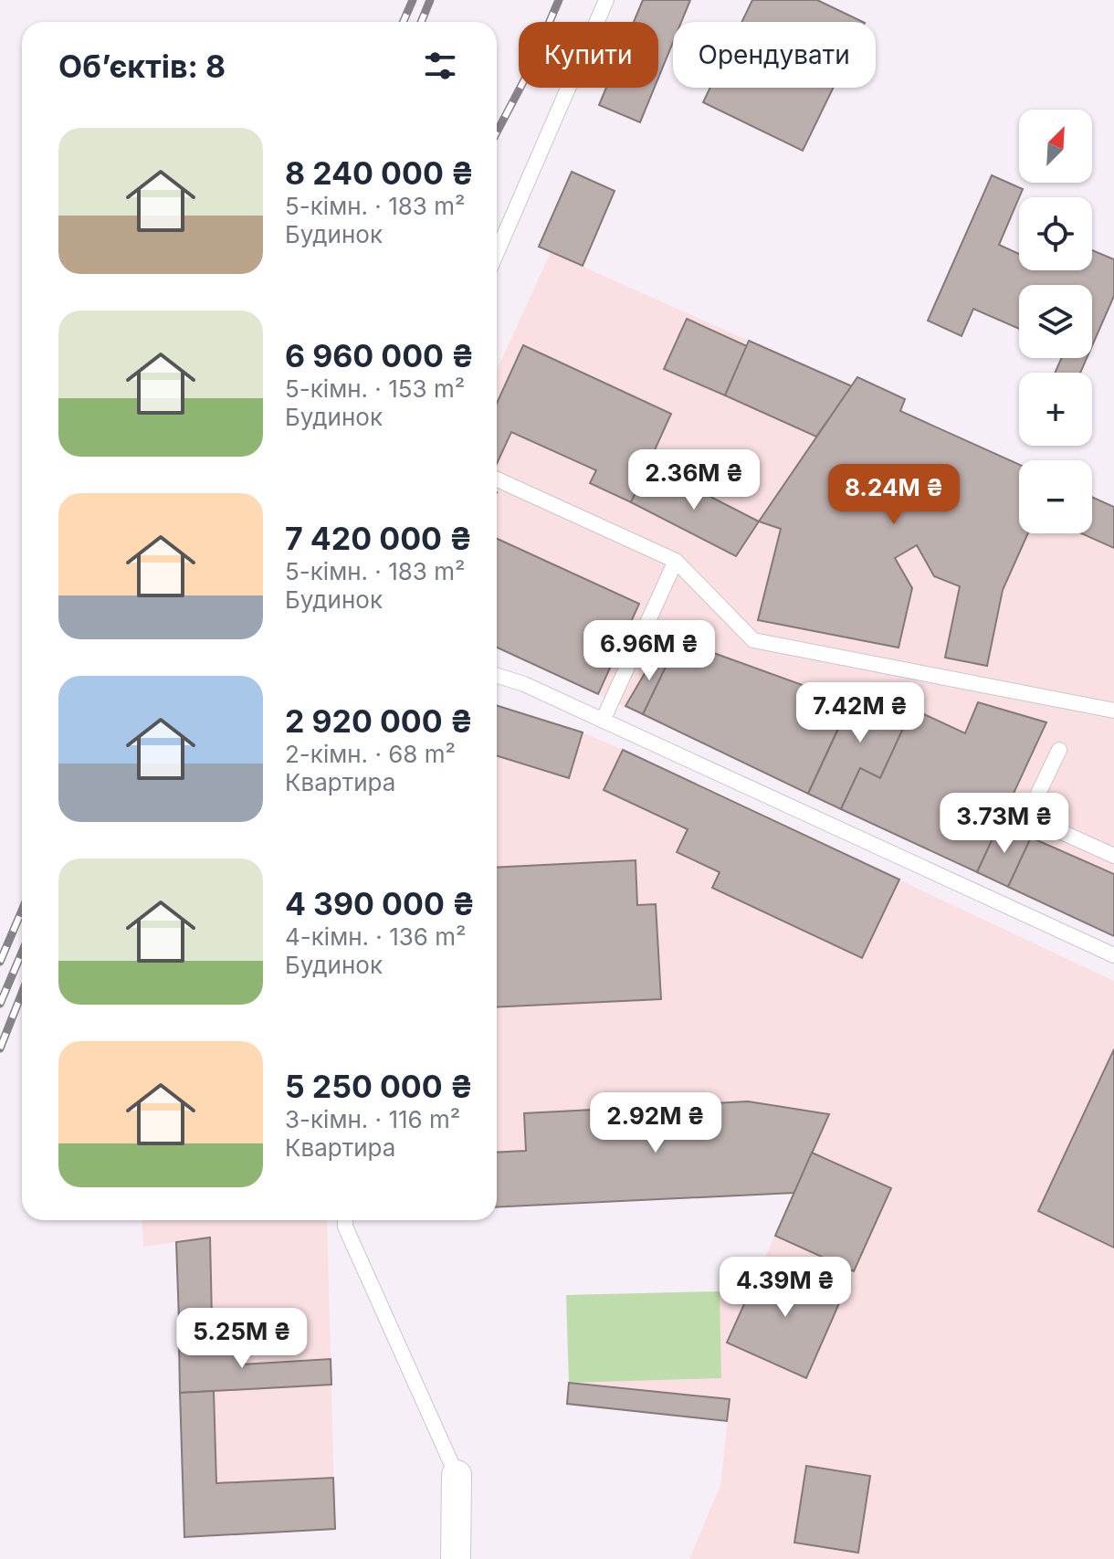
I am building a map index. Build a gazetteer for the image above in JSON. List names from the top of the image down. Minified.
{"north":"top right","page":{"chip":["Купити","Орендувати"],"heading":"Об’єктів: 8","map_buttons":["+","−"],"list":[{"name":"8 240 000 ₴","note":"5-кімн. · 183 m² · Будинок"},{"name":"6 960 000 ₴","note":"5-кімн. · 153 m² · Будинок"},{"name":"7 420 000 ₴","note":"5-кімн. · 183 m² · Будинок"},{"name":"2 920 000 ₴","note":"2-кімн. · 68 m² · Квартира"},{"name":"4 390 000 ₴","note":"4-кімн. · 136 m² · Будинок"},{"name":"5 250 000 ₴","note":"3-кімн. · 116 m² · Квартира"}],"price":["2.36M ₴","8.24M ₴","6.96M ₴","7.42M ₴","3.73M ₴","2.92M ₴","4.39M ₴","5.25M ₴"]}}
